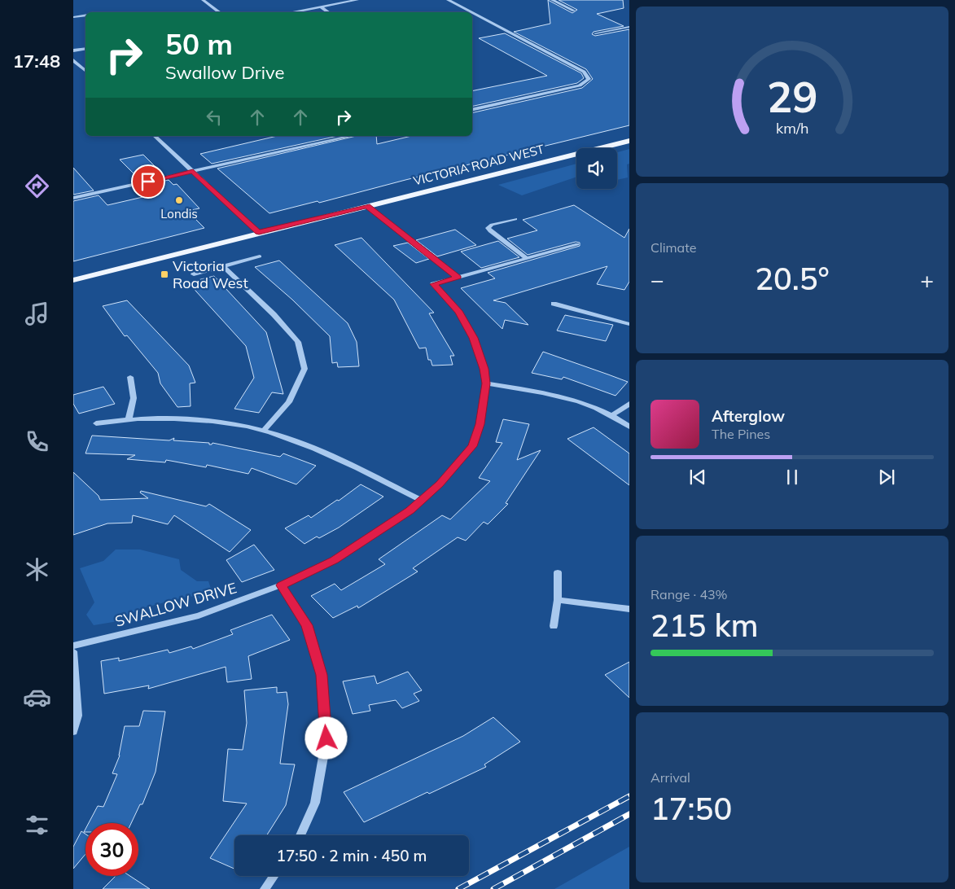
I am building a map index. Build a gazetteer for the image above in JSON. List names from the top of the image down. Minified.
{"streets":{"main road":["VICTORIA ROAD WEST"],"street":["SWALLOW DRIVE"]},"places":{"other":["Londis"],"transit":["Victoria Road West"]},"page":{"tabs":"17:48","turn":["50 m","Swallow Drive"],"tile":["Climate",["Range · 43%","215 km"],["Arrival","17:50"]],"heat":["−","20.5°","+"],"song":["Afterglow","The Pines"],"limit":"30","trip":"17:50 · 2 min · 450 m","gauge":["29","km/h"]}}
